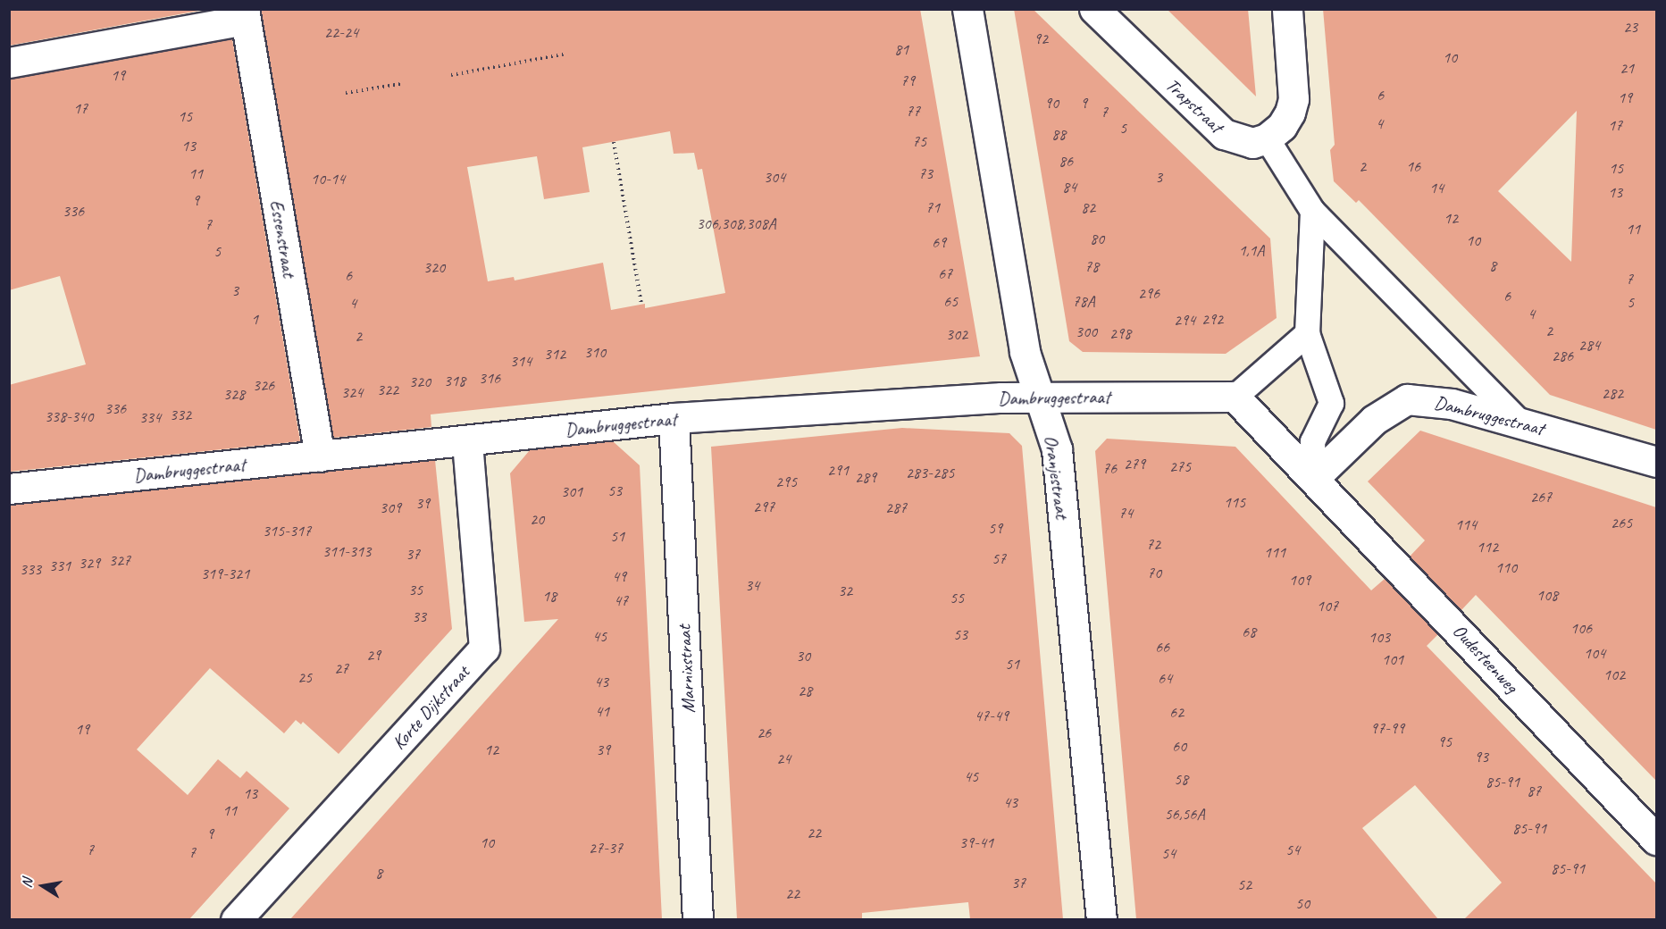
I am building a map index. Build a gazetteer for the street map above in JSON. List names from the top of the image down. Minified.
{"streets":{"street":["Trapstraat","Essenstraat","Dambruggestraat","Oranjestraat","Oudesteenweg","Marnixstraat","Korte Dijkstraat"]},"crossings":[["Essenstraat","Dambruggestraat"],["Dambruggestraat","Oranjestraat"],["Dambruggestraat","Oudesteenweg"],["Dambruggestraat","Marnixstraat"],["Dambruggestraat","Korte Dijkstraat"]],"house_numbers":["23","22-24","92","81","10","21","19","79","6","19","90","9","17","77","7","15","4","17","5","88","75","13","86","2","16","15","11","73","304","3","10-14","84","14","13","9","71","82","336","12","306,308,308A","7","11","80","10","69","1,1A","5","8","78","320","67","6","7","3","296","6","65","78A","5","4","4","1","292","294","2","300","298","302","2","284","310","312","286","314","316","318","320","326","322","324","282","328","336","332","338-340","334","279","275","76","291","283-285","289","295","53","301","267","115","39","297","309","287","74","20","265","114","59","315-317","51","72","112","311-313","111","37","57","327","329","331","110","333","70","319-321","49","109","34","35","32","108","18","55","47","107","33","106","68","53","45","103","66","104","29","30","101","51","27","102","25","64","43","28","41","62","47-49","97-99","19","26","95","60","12","39","93","24","45","58","85-91","87","13","43","11","56,56A","85-91","22","9","10","39-41","27-37","7","54","7","54","85-91","8","37","52","22","50"],"north":"left"}
